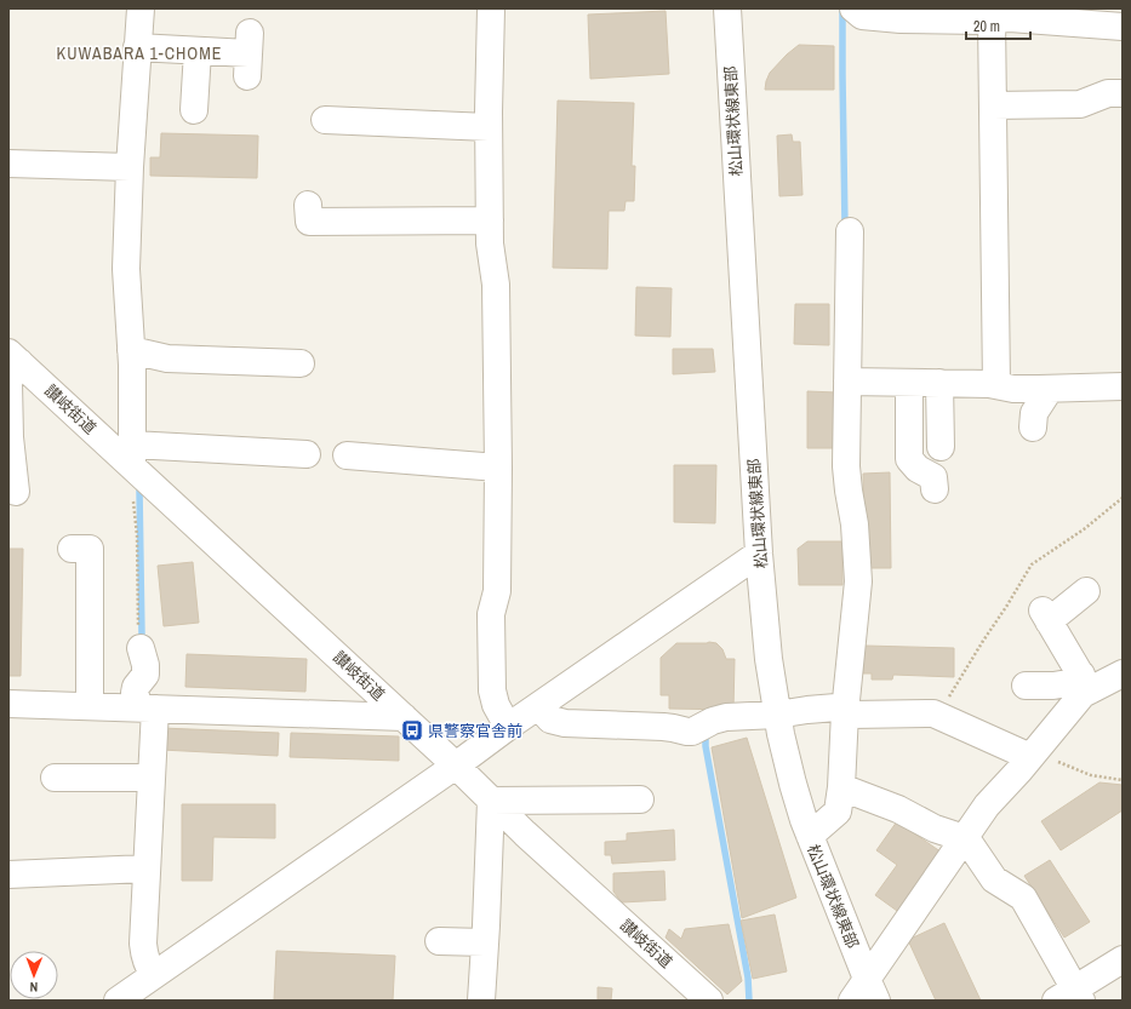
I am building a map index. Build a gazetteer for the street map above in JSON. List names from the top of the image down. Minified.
{"streets":{"street":["松山環状線東部","讃岐街道"]},"districts":["KUWABARA 1-CHOME"],"places":{"bus stop":["県警察官舎前"]},"scale_bar":"20 m","north":"bottom"}
